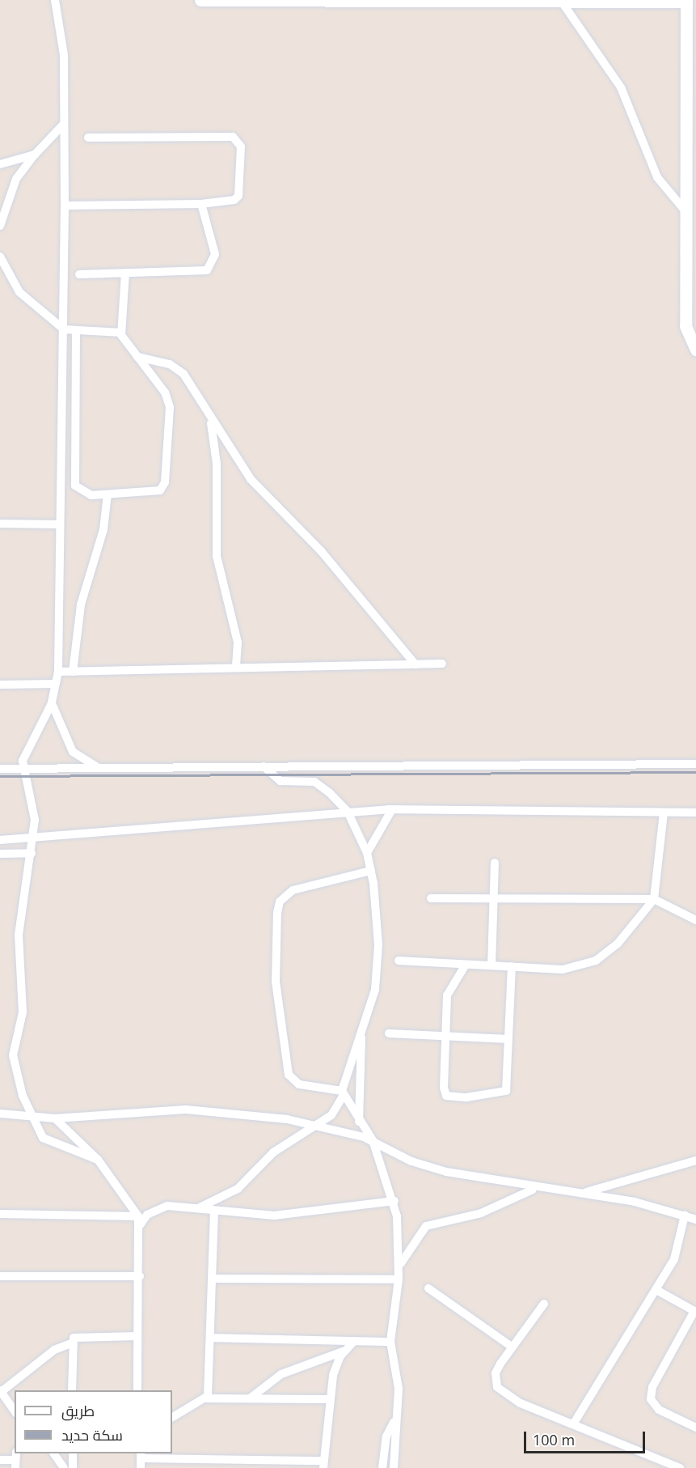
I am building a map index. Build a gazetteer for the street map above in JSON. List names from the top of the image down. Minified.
{"legend":["طريق","سكة حديد"],"scale_bar":"100 m"}
